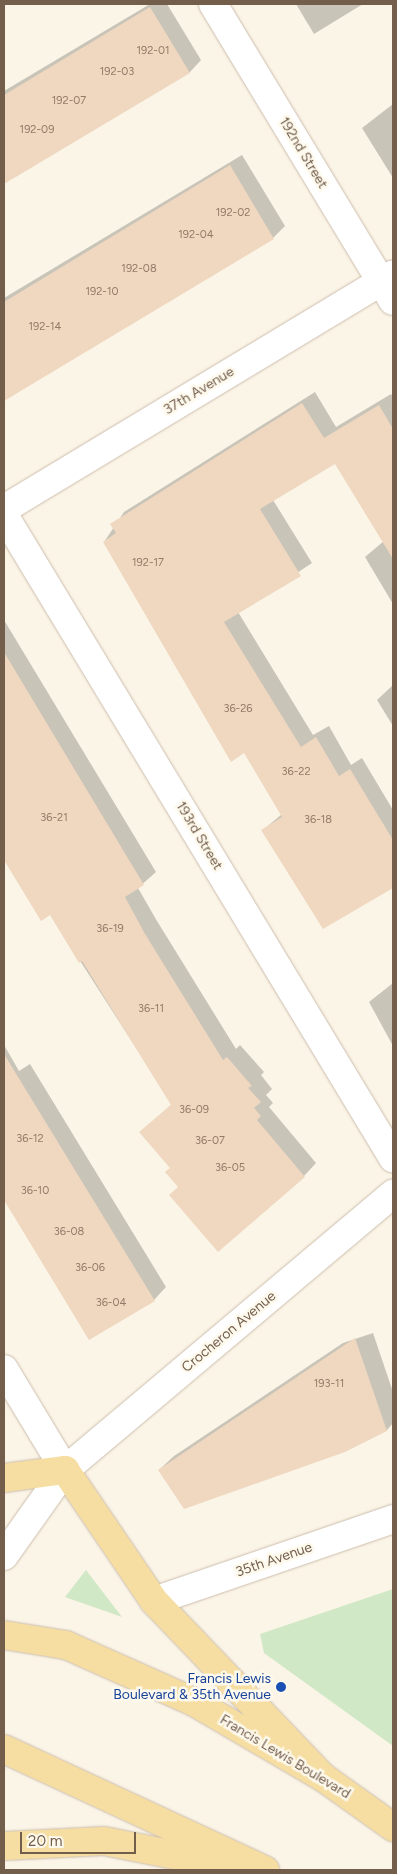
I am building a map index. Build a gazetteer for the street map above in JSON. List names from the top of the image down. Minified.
{"streets":{"main road":["Francis Lewis Boulevard"],"street":["192nd Street","37th Avenue","193rd Street","Crocheron Avenue","35th Avenue"]},"crossings":[["192nd Street","37th Avenue"]],"places":["Francis Lewis Boulevard & 35th Avenue"],"house_numbers":["192-01","192-03","192-07","192-09","192-02","192-04","192-08","192-10","192-14","192-17","36-26","36-22","36-21","36-18","36-19","36-11","36-09","36-12","36-07","36-05","36-10","36-08","36-06","36-04","193-11"],"scale_bar":"20 m"}
